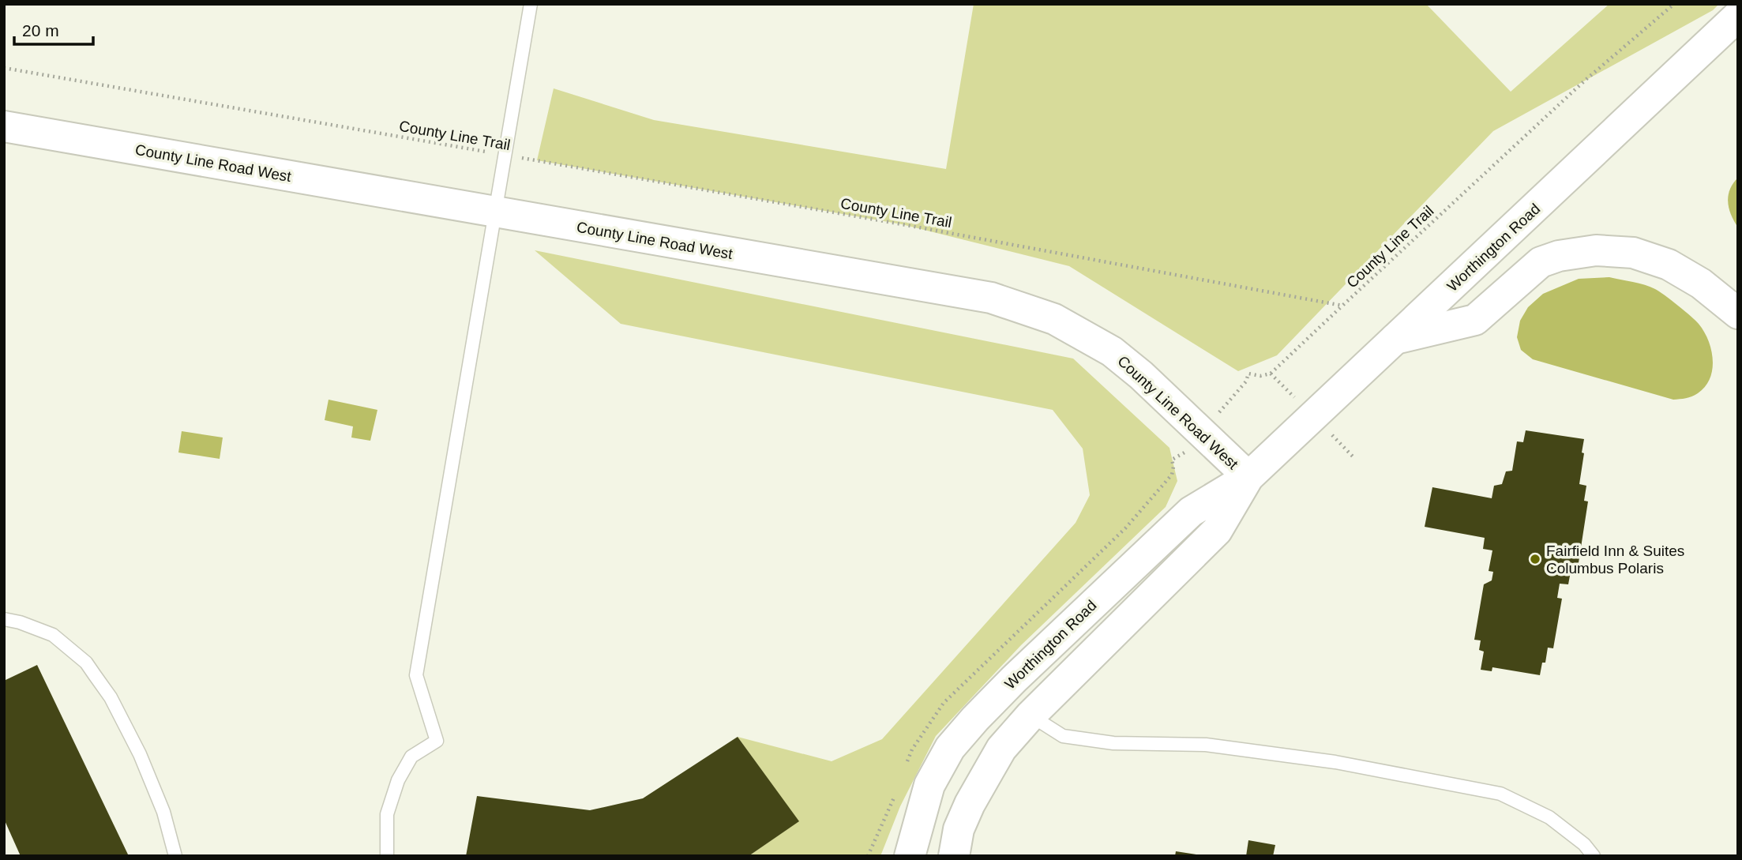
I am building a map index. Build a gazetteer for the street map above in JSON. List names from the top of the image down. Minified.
{"streets":{"main road":["County Line Road West","Worthington Road"],"path":["County Line Trail"]},"crossings":[["County Line Road West","Worthington Road"]],"places":["Fairfield Inn & Suites Columbus Polaris"],"scale_bar":"20 m"}
